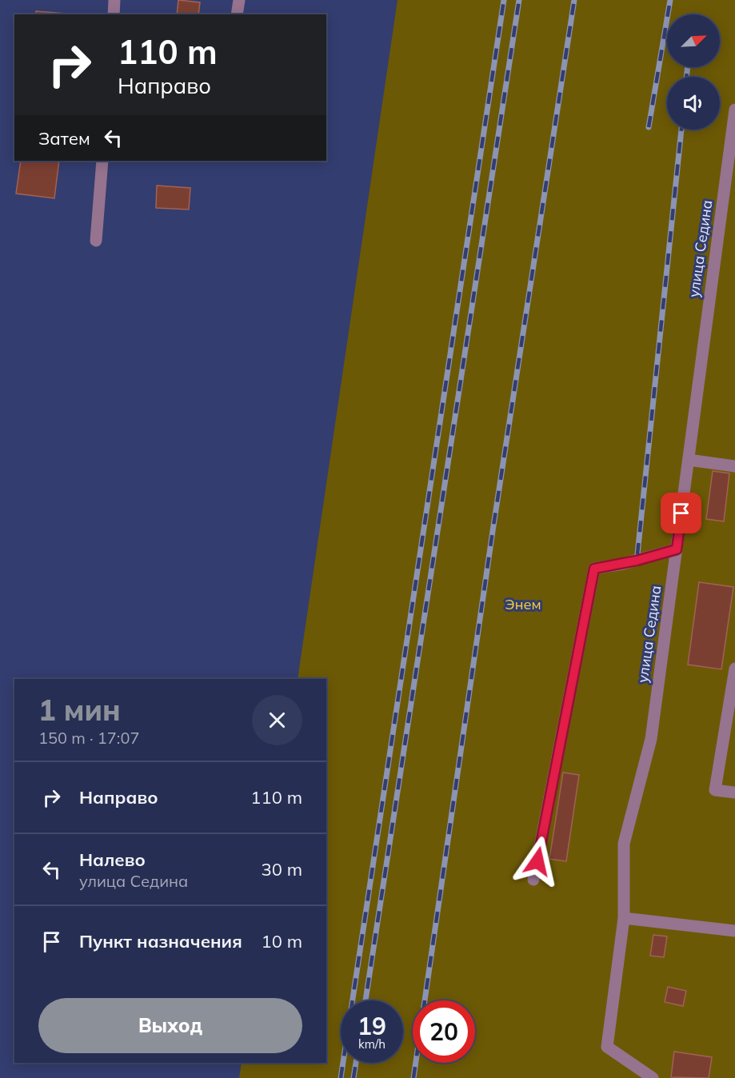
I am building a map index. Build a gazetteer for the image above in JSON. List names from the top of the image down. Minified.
{"streets":{"street":["улица Седина"]},"parks":["Энем"],"north":"top right","page":{"turn":["110 m","Направо"],"then":"Затем","heading":["1 мин","150 m · 17:07"],"list":[{"name":"Направо","value":"110 m"},{"name":"Налево","note":"улица Седина","value":"30 m"},{"name":"Пункт назначения","value":"10 m"}],"buttons":"Выход","speed":"19 km/h","limit":"20"}}
